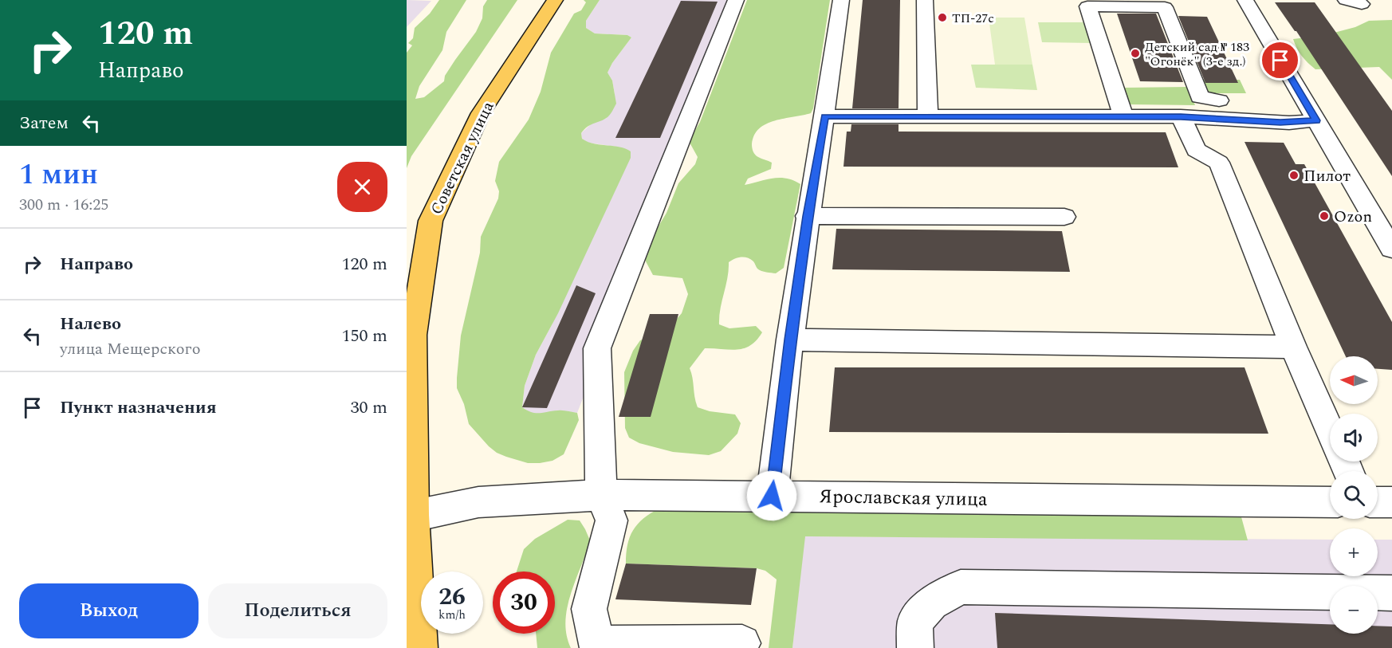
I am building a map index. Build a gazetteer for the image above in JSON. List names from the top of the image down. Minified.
{"streets":{"main road":["Советская улица"],"street":["Ярославская улица"]},"crossings":[["Советская улица","Ярославская улица"]],"places":["ТП-27c","Детский сад № 183 \"Огонёк\" (3-е зд.)","Пилот","Ozon"],"north":"left","page":{"turn":["120 m","Направо"],"then":"Затем","heading":["1 мин","300 m · 16:25"],"list":[{"name":"Направо","value":"120 m"},{"name":"Налево","note":"улица Мещерского","value":"150 m"},{"name":"Пункт назначения","value":"30 m"}],"map_buttons":["+","−"],"speed":"26 km/h","limit":"30","buttons":["Выход","Поделиться"]}}
